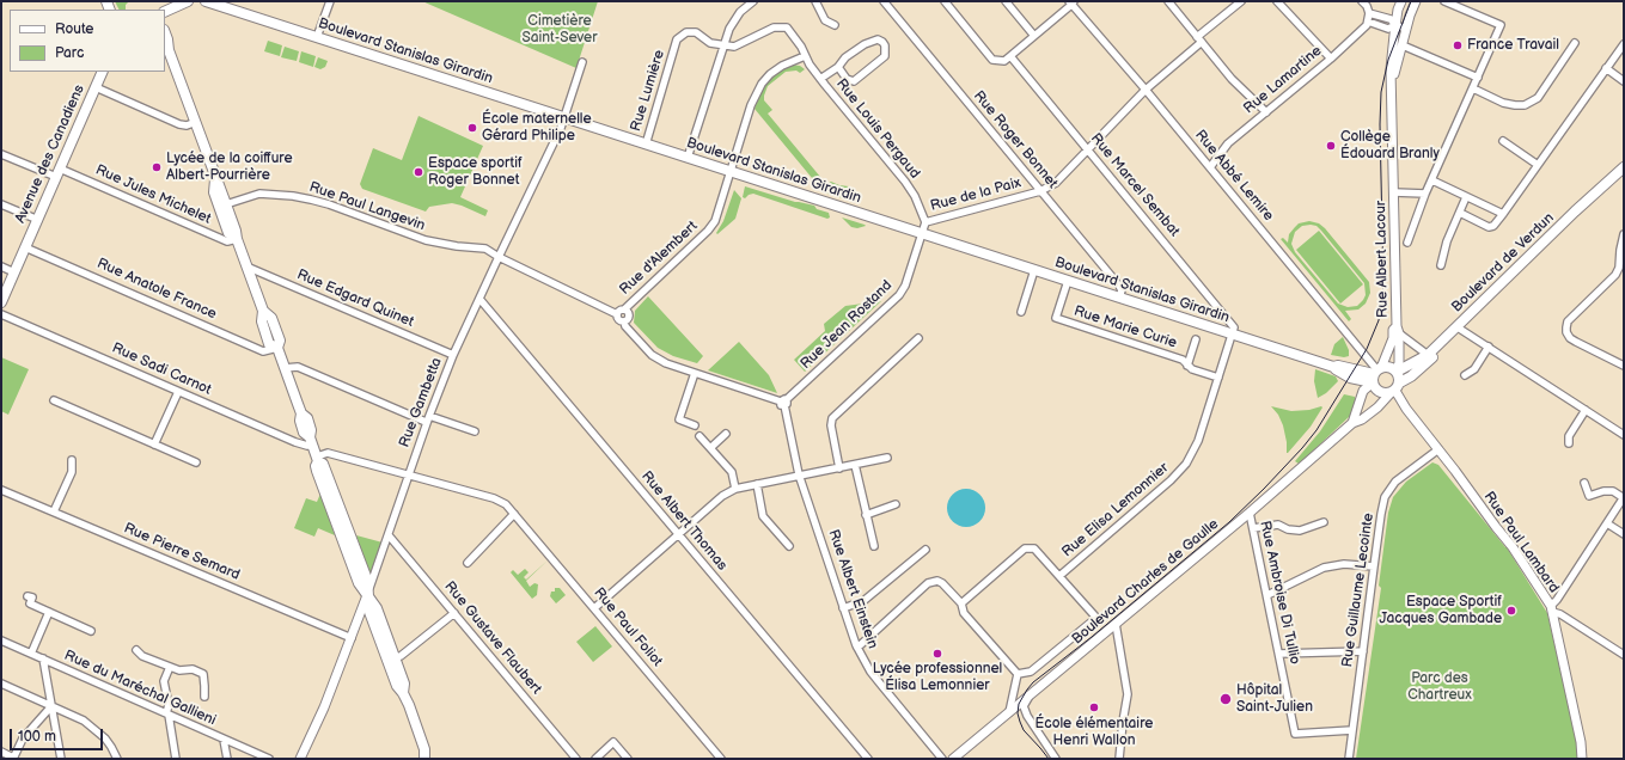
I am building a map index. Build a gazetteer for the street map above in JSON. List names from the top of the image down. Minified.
{"streets":{"main road":["Boulevard Stanislas Girardin","Avenue des Canadiens","Boulevard de Verdun"],"street":["Rue Lamartine","Rue Lumière","Rue Louis Pergaud","Rue Roger Bonnet","Rue Abbé Lemire","Rue Marcel Sembat","Rue Jules Michelet","Rue de la Paix","Rue Paul Langevin","Rue d'Alembert","Rue Albert Lacour","Rue Anatole France","Rue Edgard Quinet","Rue Jean Rostand","Rue Marie Curie","Rue Sadi Carnot","Rue Gambetta","Rue Elisa Lemonnier","Rue Albert Thomas","Rue Paul Lambard","Rue Pierre Semard","Boulevard Charles de Gaulle","Rue Albert Einstein","Rue Guillaume Lecointe","Rue Ambroise Di Tullio","Rue Paul Foliot","Rue Gustave Flaubert","Rue du Maréchal Gallieni"]},"crossings":[["Boulevard Stanislas Girardin","Rue Lumière"],["Boulevard Stanislas Girardin","Rue Roger Bonnet"],["Boulevard Stanislas Girardin","Rue Abbé Lemire"],["Boulevard Stanislas Girardin","Rue Marcel Sembat"],["Boulevard Stanislas Girardin","Rue de la Paix"],["Boulevard Stanislas Girardin","Rue d'Alembert"],["Boulevard Stanislas Girardin","Rue Albert Lacour"],["Boulevard Stanislas Girardin","Boulevard de Verdun"],["Boulevard Stanislas Girardin","Rue Jean Rostand"],["Boulevard Stanislas Girardin","Rue Marie Curie"],["Boulevard Stanislas Girardin","Rue Gambetta"],["Boulevard Stanislas Girardin","Rue Elisa Lemonnier"],["Boulevard Stanislas Girardin","Rue Paul Lambard"],["Boulevard Stanislas Girardin","Boulevard Charles de Gaulle"],["Rue Lamartine","Rue Abbé Lemire"],["Rue Lumière","Rue Louis Pergaud"],["Rue Louis Pergaud","Rue de la Paix"],["Rue Louis Pergaud","Rue d'Alembert"],["Rue Roger Bonnet","Rue de la Paix"],["Avenue des Canadiens","Rue Jules Michelet"],["Avenue des Canadiens","Rue Anatole France"],["Rue Abbé Lemire","Rue de la Paix"],["Rue Abbé Lemire","Rue Albert Lacour"],["Rue Abbé Lemire","Boulevard de Verdun"],["Rue Abbé Lemire","Rue Paul Lambard"],["Rue Abbé Lemire","Boulevard Charles de Gaulle"],["Rue Marcel Sembat","Rue de la Paix"],["Rue Marcel Sembat","Rue Elisa Lemonnier"],["Rue de la Paix","Rue Jean Rostand"],["Rue Paul Langevin","Rue d'Alembert"],["Rue Paul Langevin","Rue Gambetta"],["Rue Albert Lacour","Boulevard de Verdun"],["Rue Albert Lacour","Rue Paul Lambard"],["Rue Albert Lacour","Boulevard Charles de Gaulle"],["Boulevard de Verdun","Rue Paul Lambard"],["Boulevard de Verdun","Boulevard Charles de Gaulle"],["Rue Edgard Quinet","Rue Gambetta"],["Rue Jean Rostand","Rue Albert Einstein"],["Rue Marie Curie","Rue Elisa Lemonnier"],["Rue Gambetta","Rue Albert Thomas"],["Rue Gambetta","Rue Pierre Semard"],["Rue Gambetta","Rue Paul Foliot"],["Rue Gambetta","Rue Gustave Flaubert"],["Rue Paul Lambard","Boulevard Charles de Gaulle"],["Rue Paul Lambard","Rue Guillaume Lecointe"],["Boulevard Charles de Gaulle","Rue Ambroise Di Tullio"],["Rue Guillaume Lecointe","Rue Ambroise Di Tullio"]],"parks":["Cimetière Saint-Sever","Parc des Chartreux"],"places":["France Travail","École maternelle Gérard Philipe","Collège Édouard Branly","Lycée de la coiffure Albert-Pourrière","Espace sportif Roger Bonnet","Espace Sportif Jacques Gambade","Lycée professionnel Élisa Lemonnier","Hôpital Saint-Julien","École élémentaire Henri Wallon"],"legend":["Route","Parc"],"scale_bar":"100 m"}
